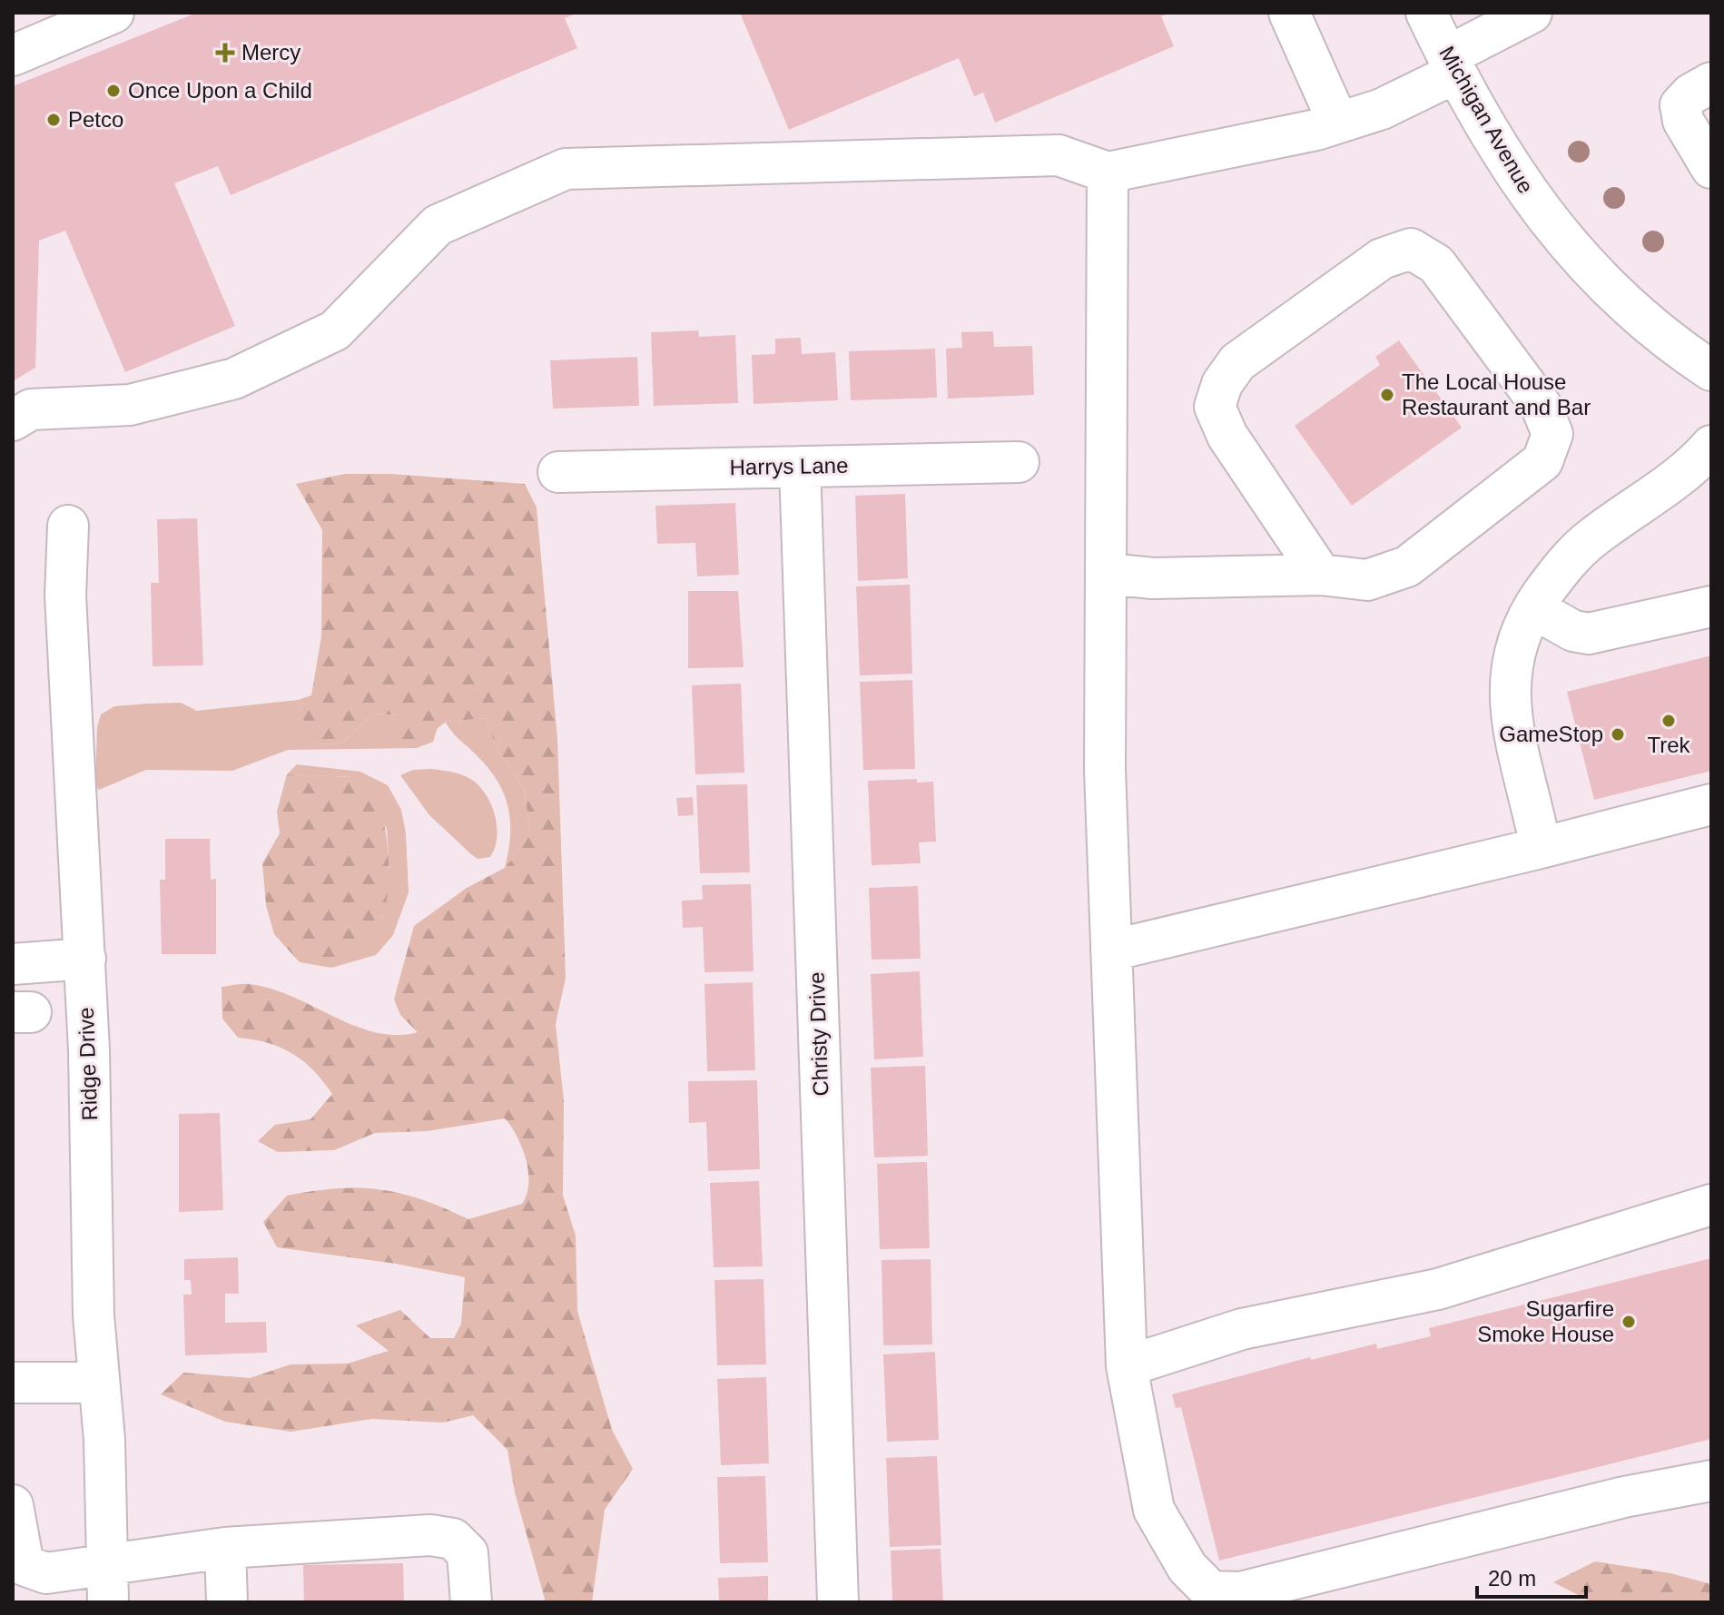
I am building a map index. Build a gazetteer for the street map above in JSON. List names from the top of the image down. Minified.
{"streets":{"street":["Michigan Avenue","Harrys Lane","Christy Drive","Ridge Drive"]},"crossings":[["Harrys Lane","Christy Drive"]],"places":{"health":["Mercy"],"other":["Once Upon a Child","Petco","The Local House Restaurant and Bar","Trek","GameStop","Sugarfire Smoke House"]},"scale_bar":"20 m"}
